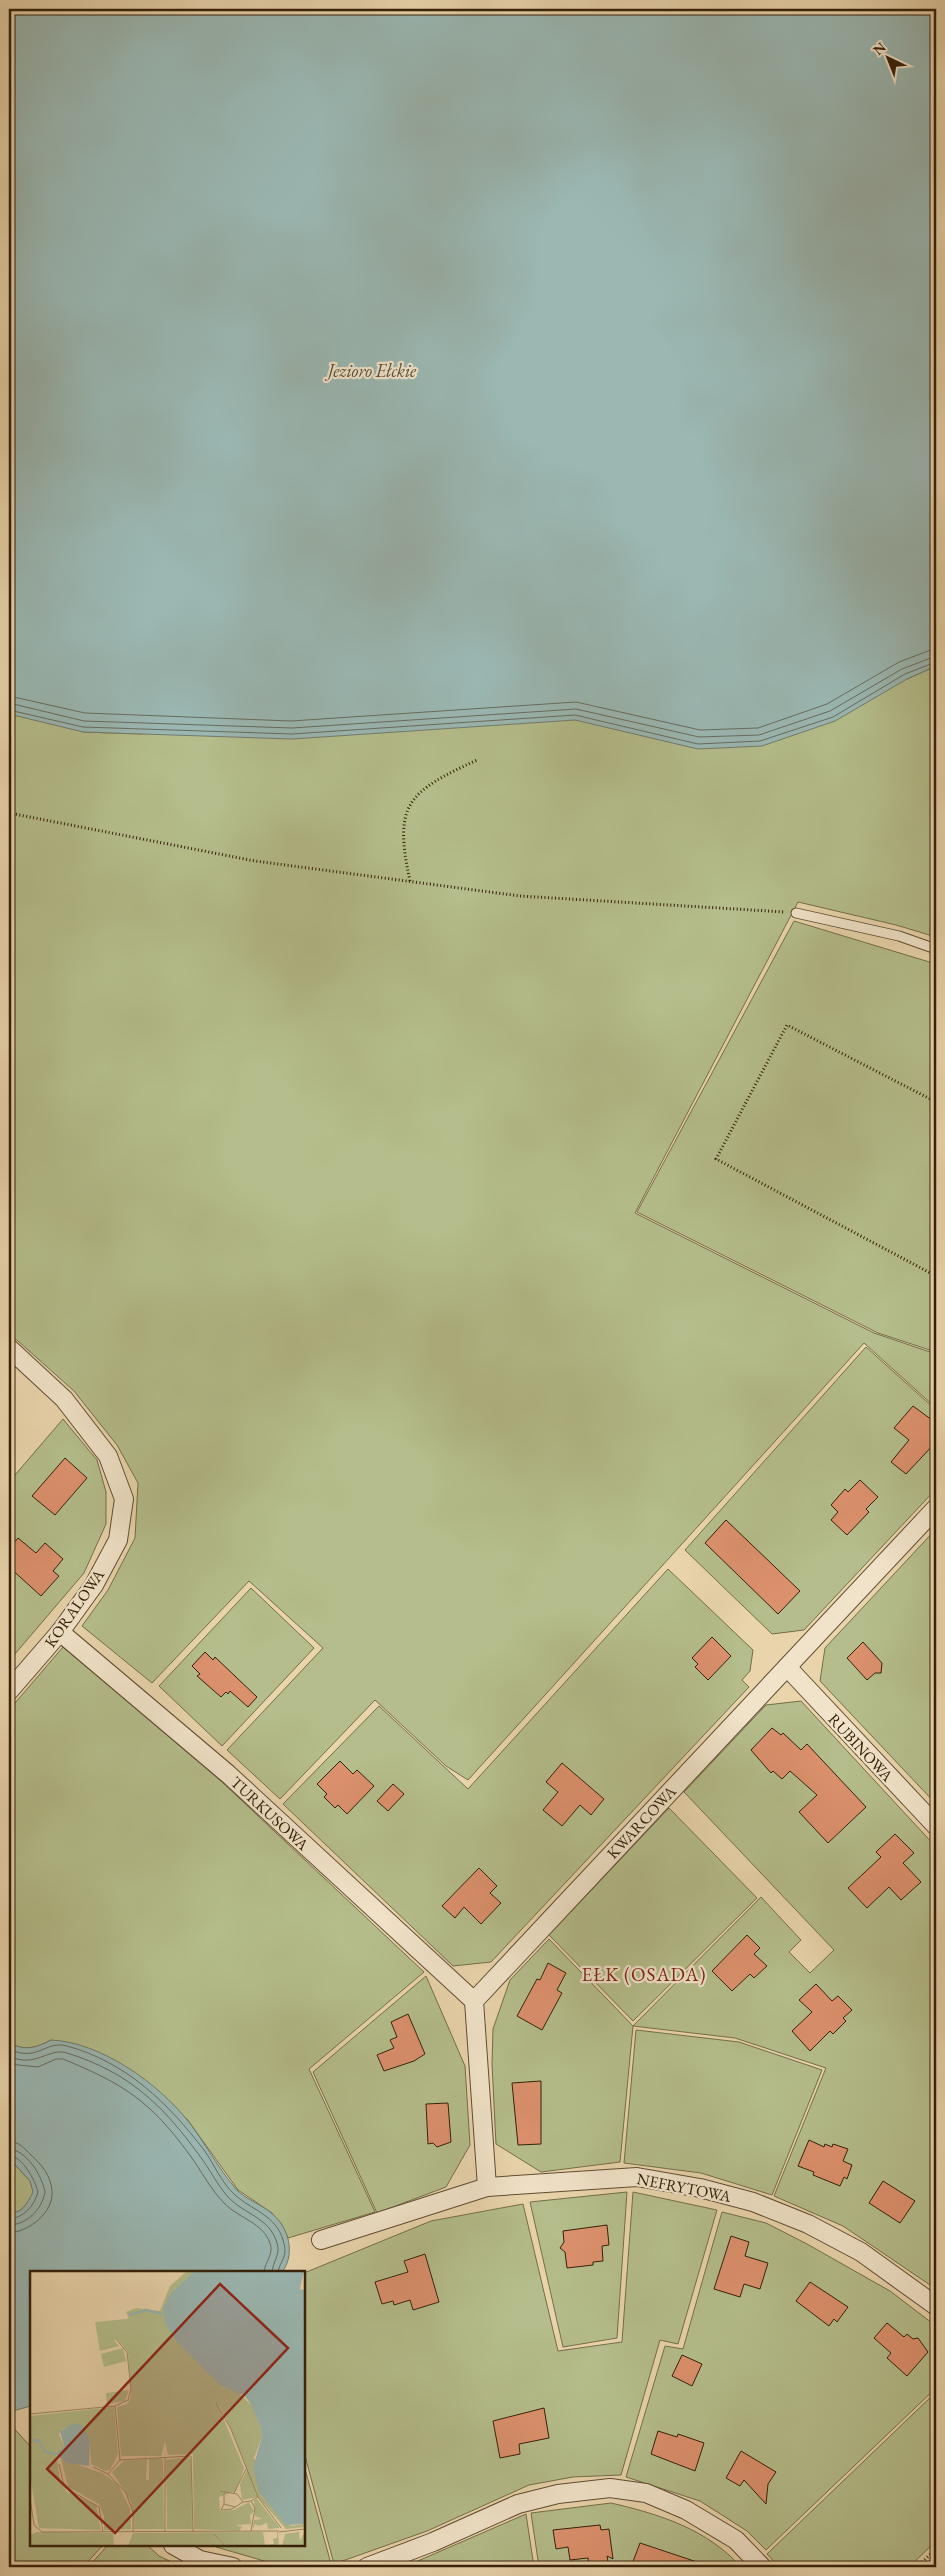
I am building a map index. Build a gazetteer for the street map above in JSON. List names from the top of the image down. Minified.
{"streets":{"street":["KORALOWA","RUBINOWA","TURKUSOWA","KWARCOWA","NEFRYTOWA"]},"crossings":[["KORALOWA","TURKUSOWA"],["RUBINOWA","KWARCOWA"],["TURKUSOWA","KWARCOWA"]],"districts":["EŁK (OSADA)"],"water":["Jezioro Ełckie"],"north":"top left"}
